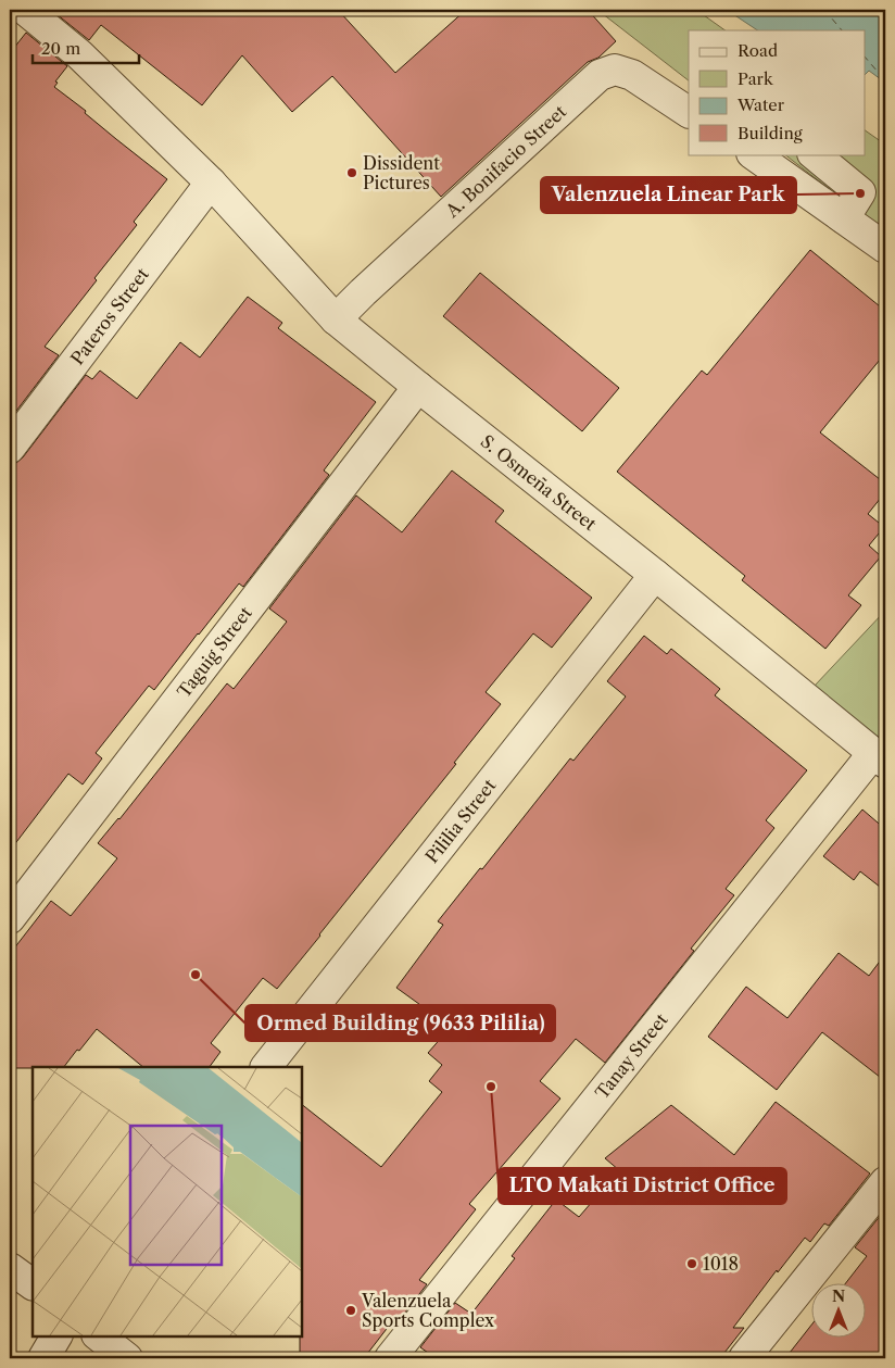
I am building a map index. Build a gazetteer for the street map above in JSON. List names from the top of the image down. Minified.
{"streets":{"street":["A. Bonifacio Street","Pateros Street","S. Osmeña Street","Taguig Street","Pililia Street","Tanay Street"]},"crossings":[["A. Bonifacio Street","S. Osmeña Street"],["Pateros Street","S. Osmeña Street"],["S. Osmeña Street","Taguig Street"],["S. Osmeña Street","Pililia Street"],["S. Osmeña Street","Tanay Street"]],"places":["Dissident Pictures","Valenzuela Linear Park","Ormed Building (9633 Pililia)","LTO Makati District Office","1018","Valenzuela Sports Complex"],"legend":["Road","Park","Water","Building"],"scale_bar":"20 m","north":"top"}
